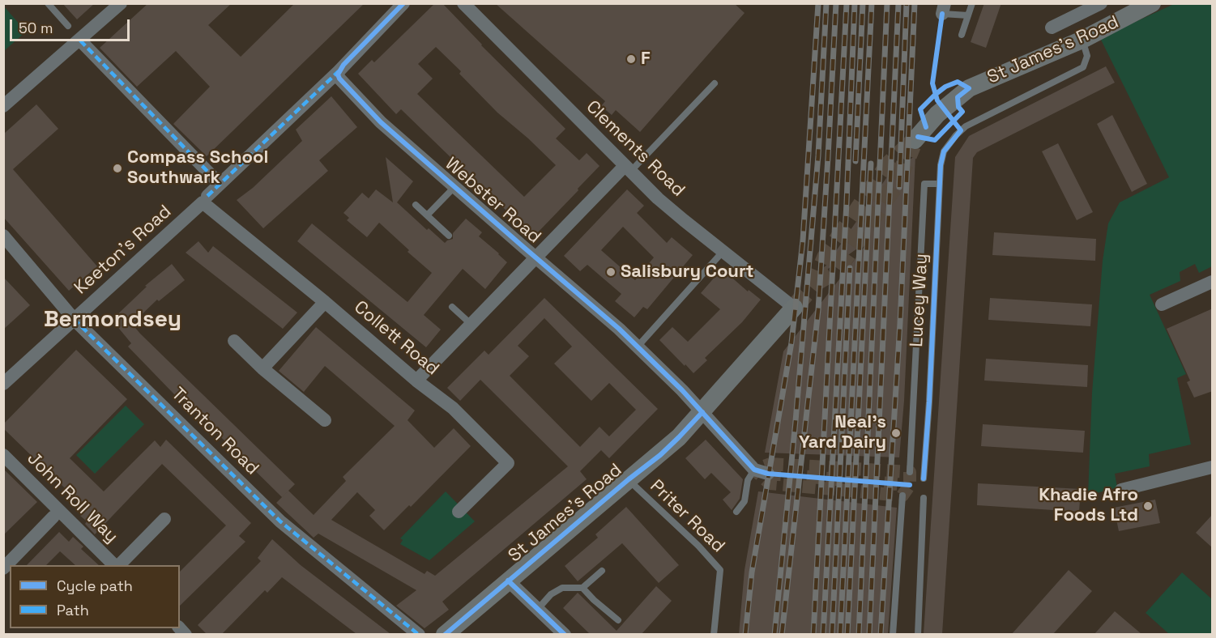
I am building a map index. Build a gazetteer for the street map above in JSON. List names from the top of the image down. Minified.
{"streets":{"street":["St James's Road","Clements Road","Webster Road","Keeton's Road","Collett Road","Tranton Road","John Roll Way"],"lane":["Lucey Way","Priter Road"]},"crossings":[["St James's Road","Clements Road"],["St James's Road","Webster Road"],["St James's Road","Lucey Way"],["St James's Road","Priter Road"],["Webster Road","Keeton's Road"],["Keeton's Road","Collett Road"],["Keeton's Road","Tranton Road"]],"districts":["Bermondsey"],"places":["F","Compass School Southwark","Salisbury Court","Neal's Yard Dairy","Khadie Afro Foods Ltd"],"legend":["Cycle path","Path"],"scale_bar":"50 m"}
